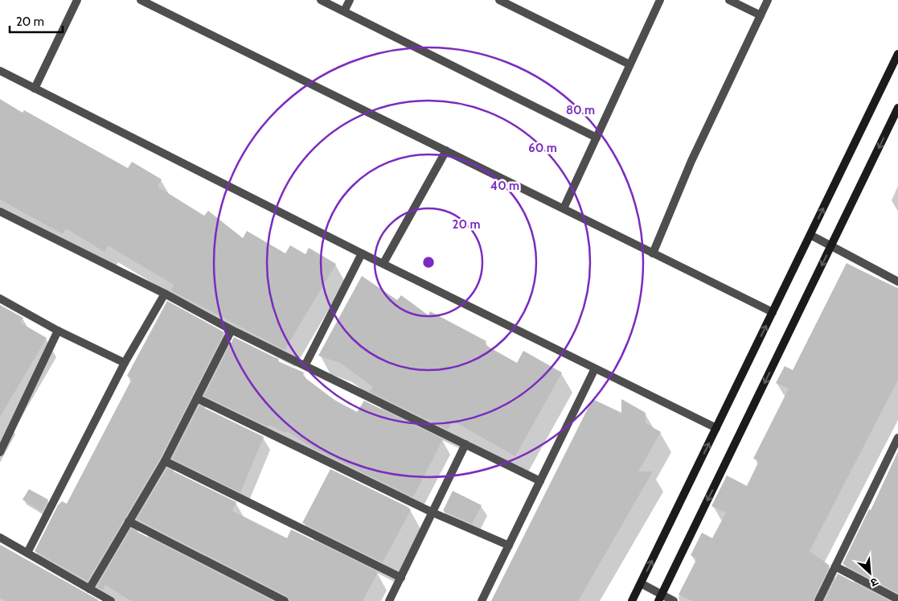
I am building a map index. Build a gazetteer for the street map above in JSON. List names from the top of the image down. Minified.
{"scale_bar":"20 m","north":"bottom right","rings":["80 m","60 m","40 m","20 m"]}
